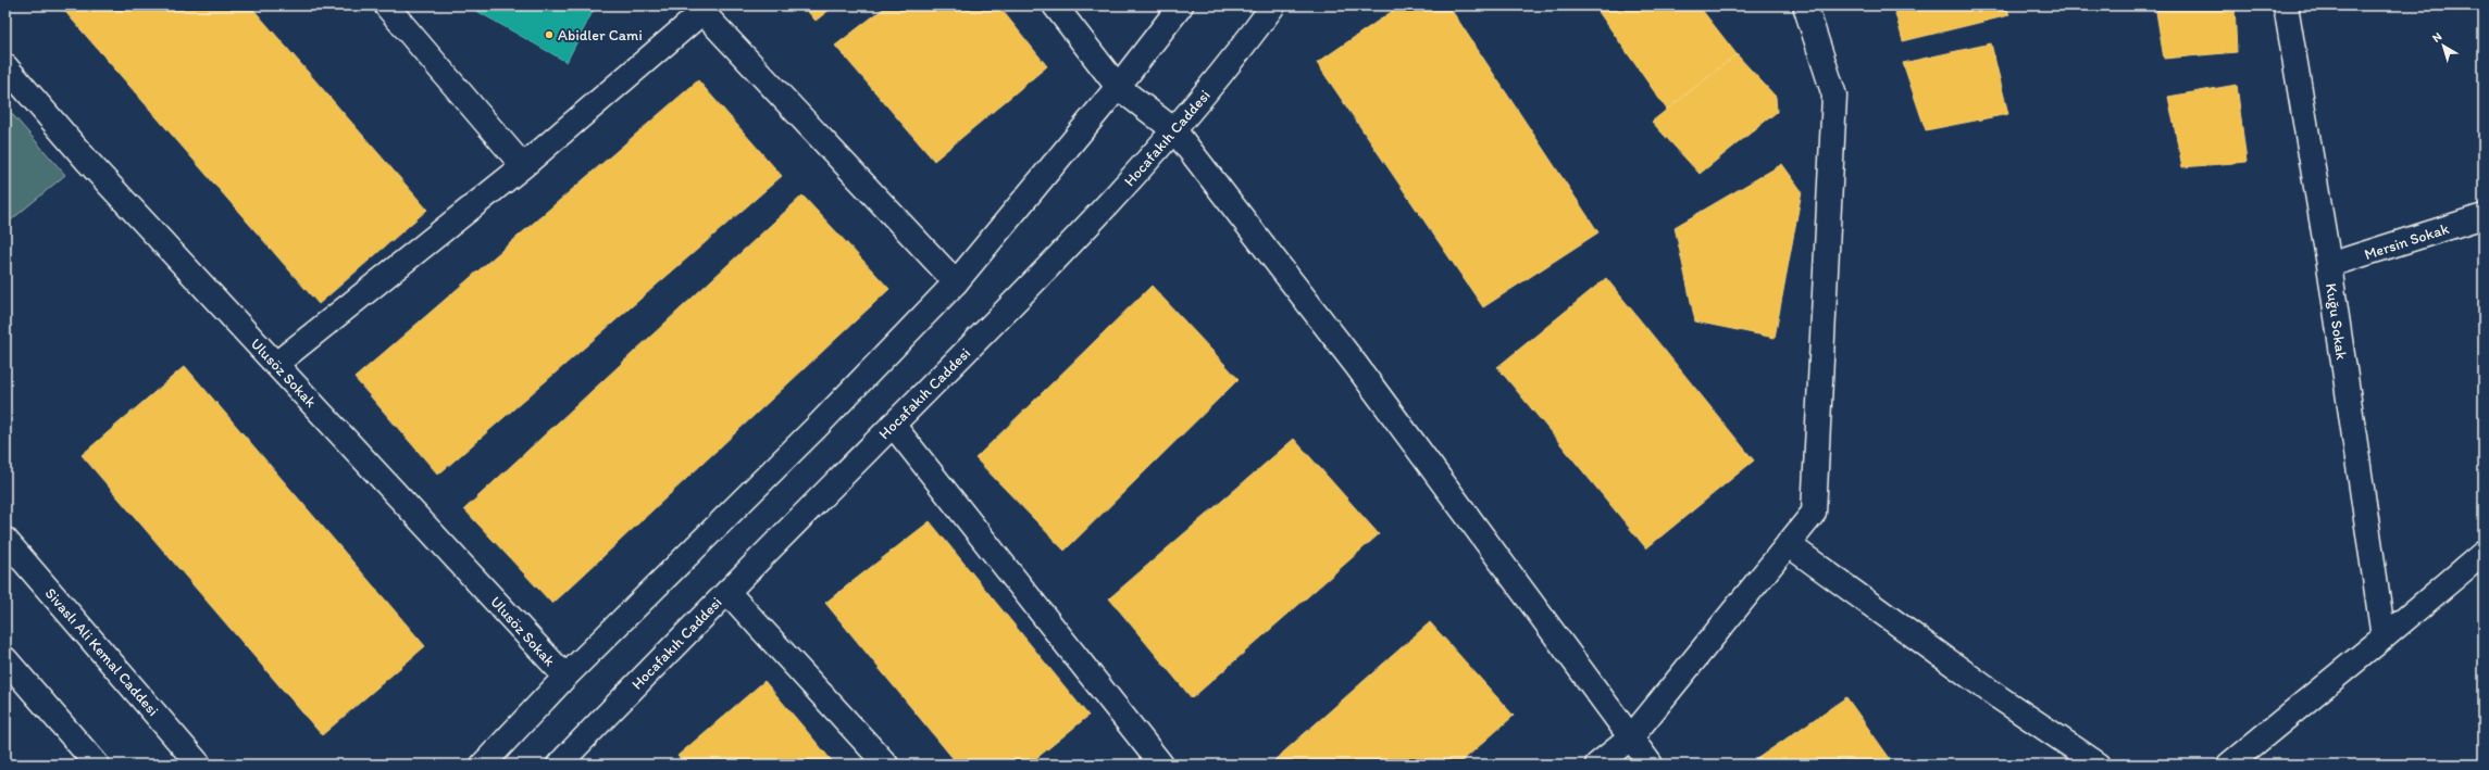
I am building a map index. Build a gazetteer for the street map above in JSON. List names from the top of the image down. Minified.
{"streets":{"street":["Hocafakıh Caddesi","Mersin Sokak","Kuğu Sokak","Ulusöz Sokak","Sivaslı Ali Kemal Caddesi"]},"crossings":[["Mersin Sokak","Kuğu Sokak"]],"places":["Abidler Cami"],"north":"top left"}
